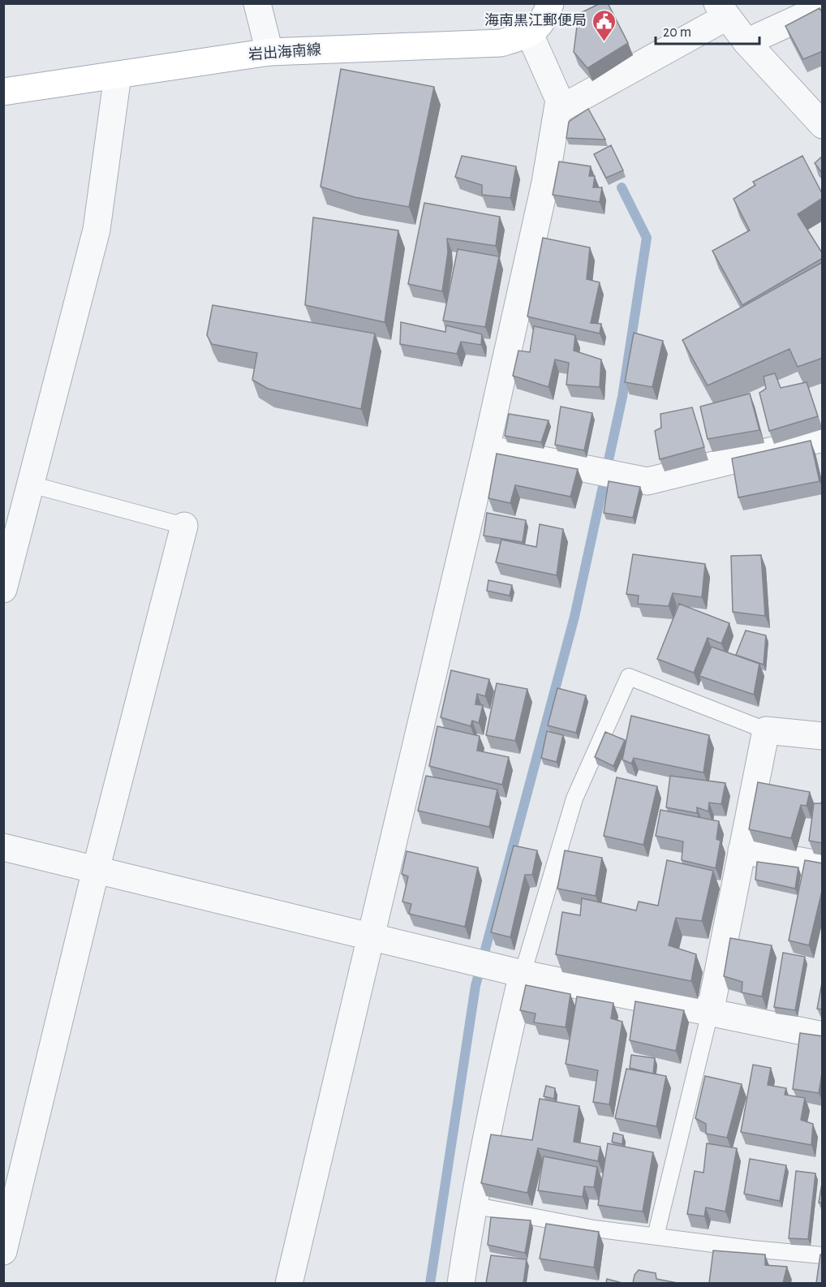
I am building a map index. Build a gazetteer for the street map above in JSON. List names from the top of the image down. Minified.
{"streets":{"main road":["岩出海南線"]},"places":{"public building":["海南黒江郵便局"]},"scale_bar":"20 m"}
